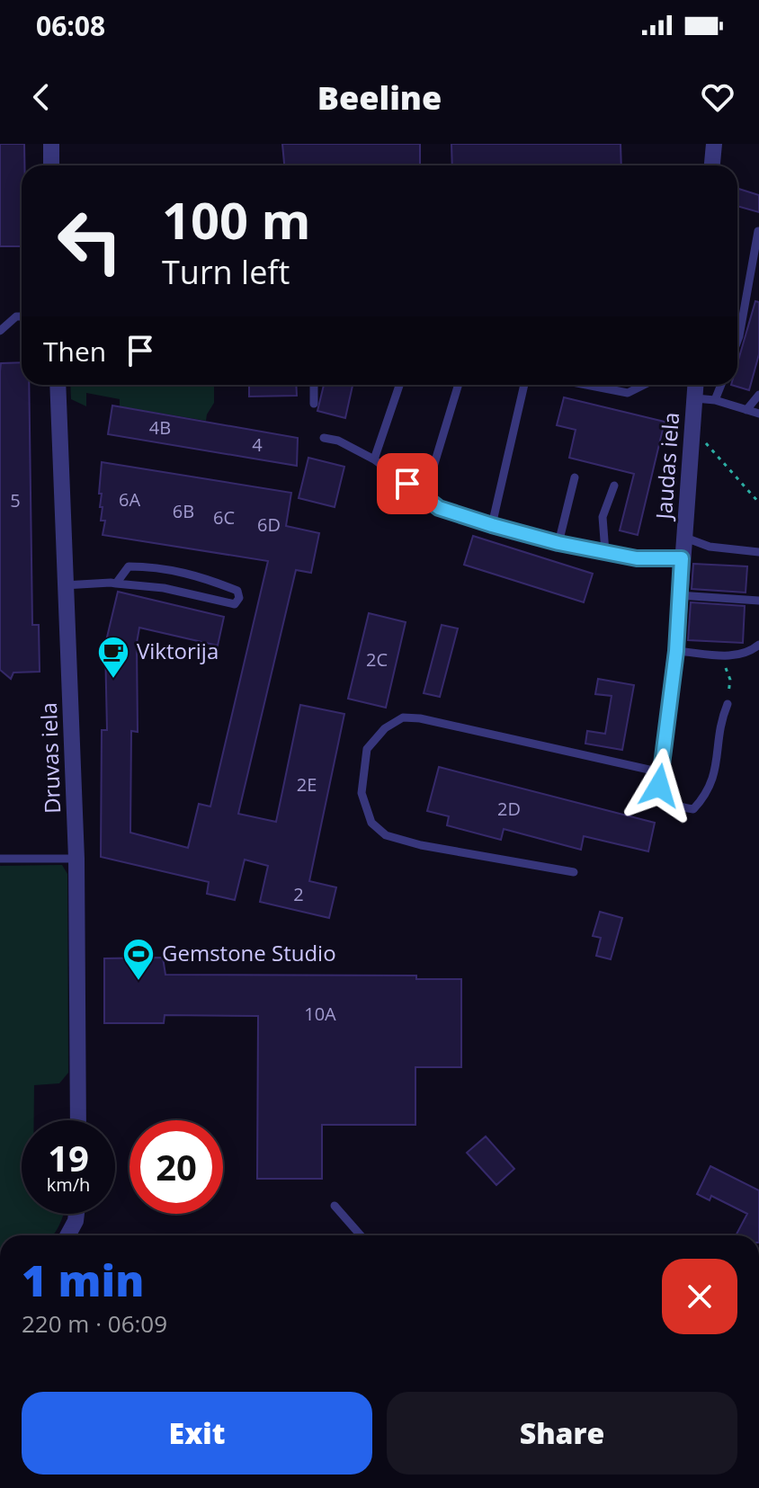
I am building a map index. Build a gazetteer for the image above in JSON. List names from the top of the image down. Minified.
{"streets":{"street":["Jaudas iela","Druvas iela"]},"places":{"cafe":["Viktorija"],"sports":["Gemstone Studio"]},"house_numbers":["4B","4","6A","5","6B","6C","6D","2C","2E","2D","2","10A"],"page":{"status":"06:08","header":"Beeline","turn":["100 m","Turn left"],"then":"Then","speed":"19 km/h","limit":"20","heading":["1 min","220 m · 06:09"],"buttons":["Exit","Share"]}}
